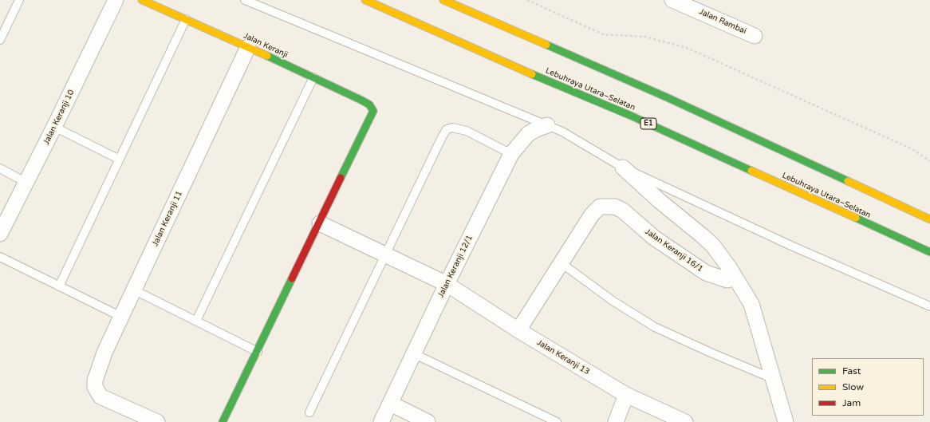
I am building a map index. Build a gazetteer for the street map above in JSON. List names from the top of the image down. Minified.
{"streets":{"main road":["Jalan Keranji","Lebuhraya Utara–Selatan","E1"],"street":["Jalan Rambai","Jalan Keranji 10","Jalan Keranji 11","Jalan Keranji 16/1","Jalan Keranji 12/1","Jalan Keranji 13"]},"crossings":[["Jalan Keranji","Jalan Keranji 11"],["Jalan Keranji","Jalan Keranji 13"],["Jalan Keranji 12/1","Jalan Keranji 13"]],"legend":["Fast","Slow","Jam"]}
